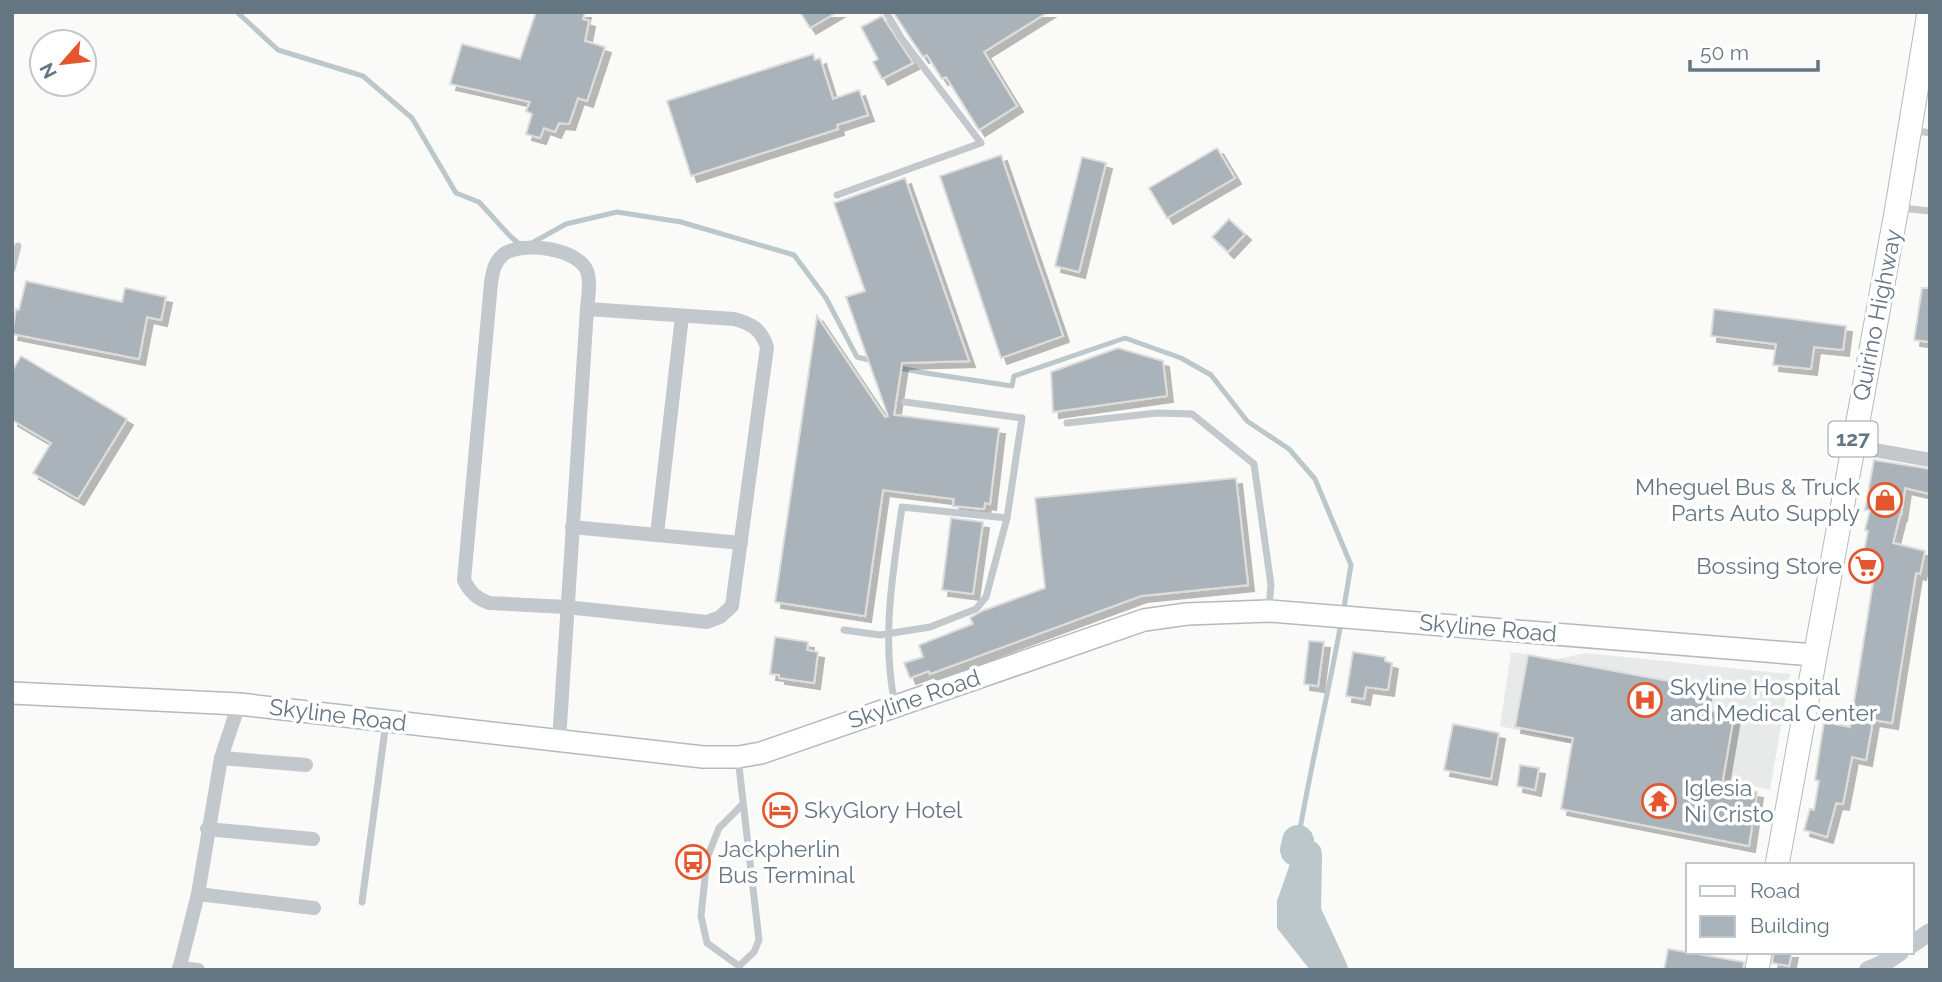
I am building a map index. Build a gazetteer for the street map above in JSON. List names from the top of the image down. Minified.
{"streets":{"main road":["Quirino Highway","127","Skyline Road"]},"crossings":[["Quirino Highway","Skyline Road"]],"places":{"shop":["Mheguel Bus & Truck Parts Auto Supply"],"supermarket":["Bossing Store"],"hospital":["Skyline Hospital and Medical Center"],"temple":["Iglesia Ni Cristo"],"hotel":["SkyGlory Hotel"],"bus stop":["Jackpherlin Bus Terminal"]},"legend":["Road","Building"],"scale_bar":"50 m","north":"bottom left"}
